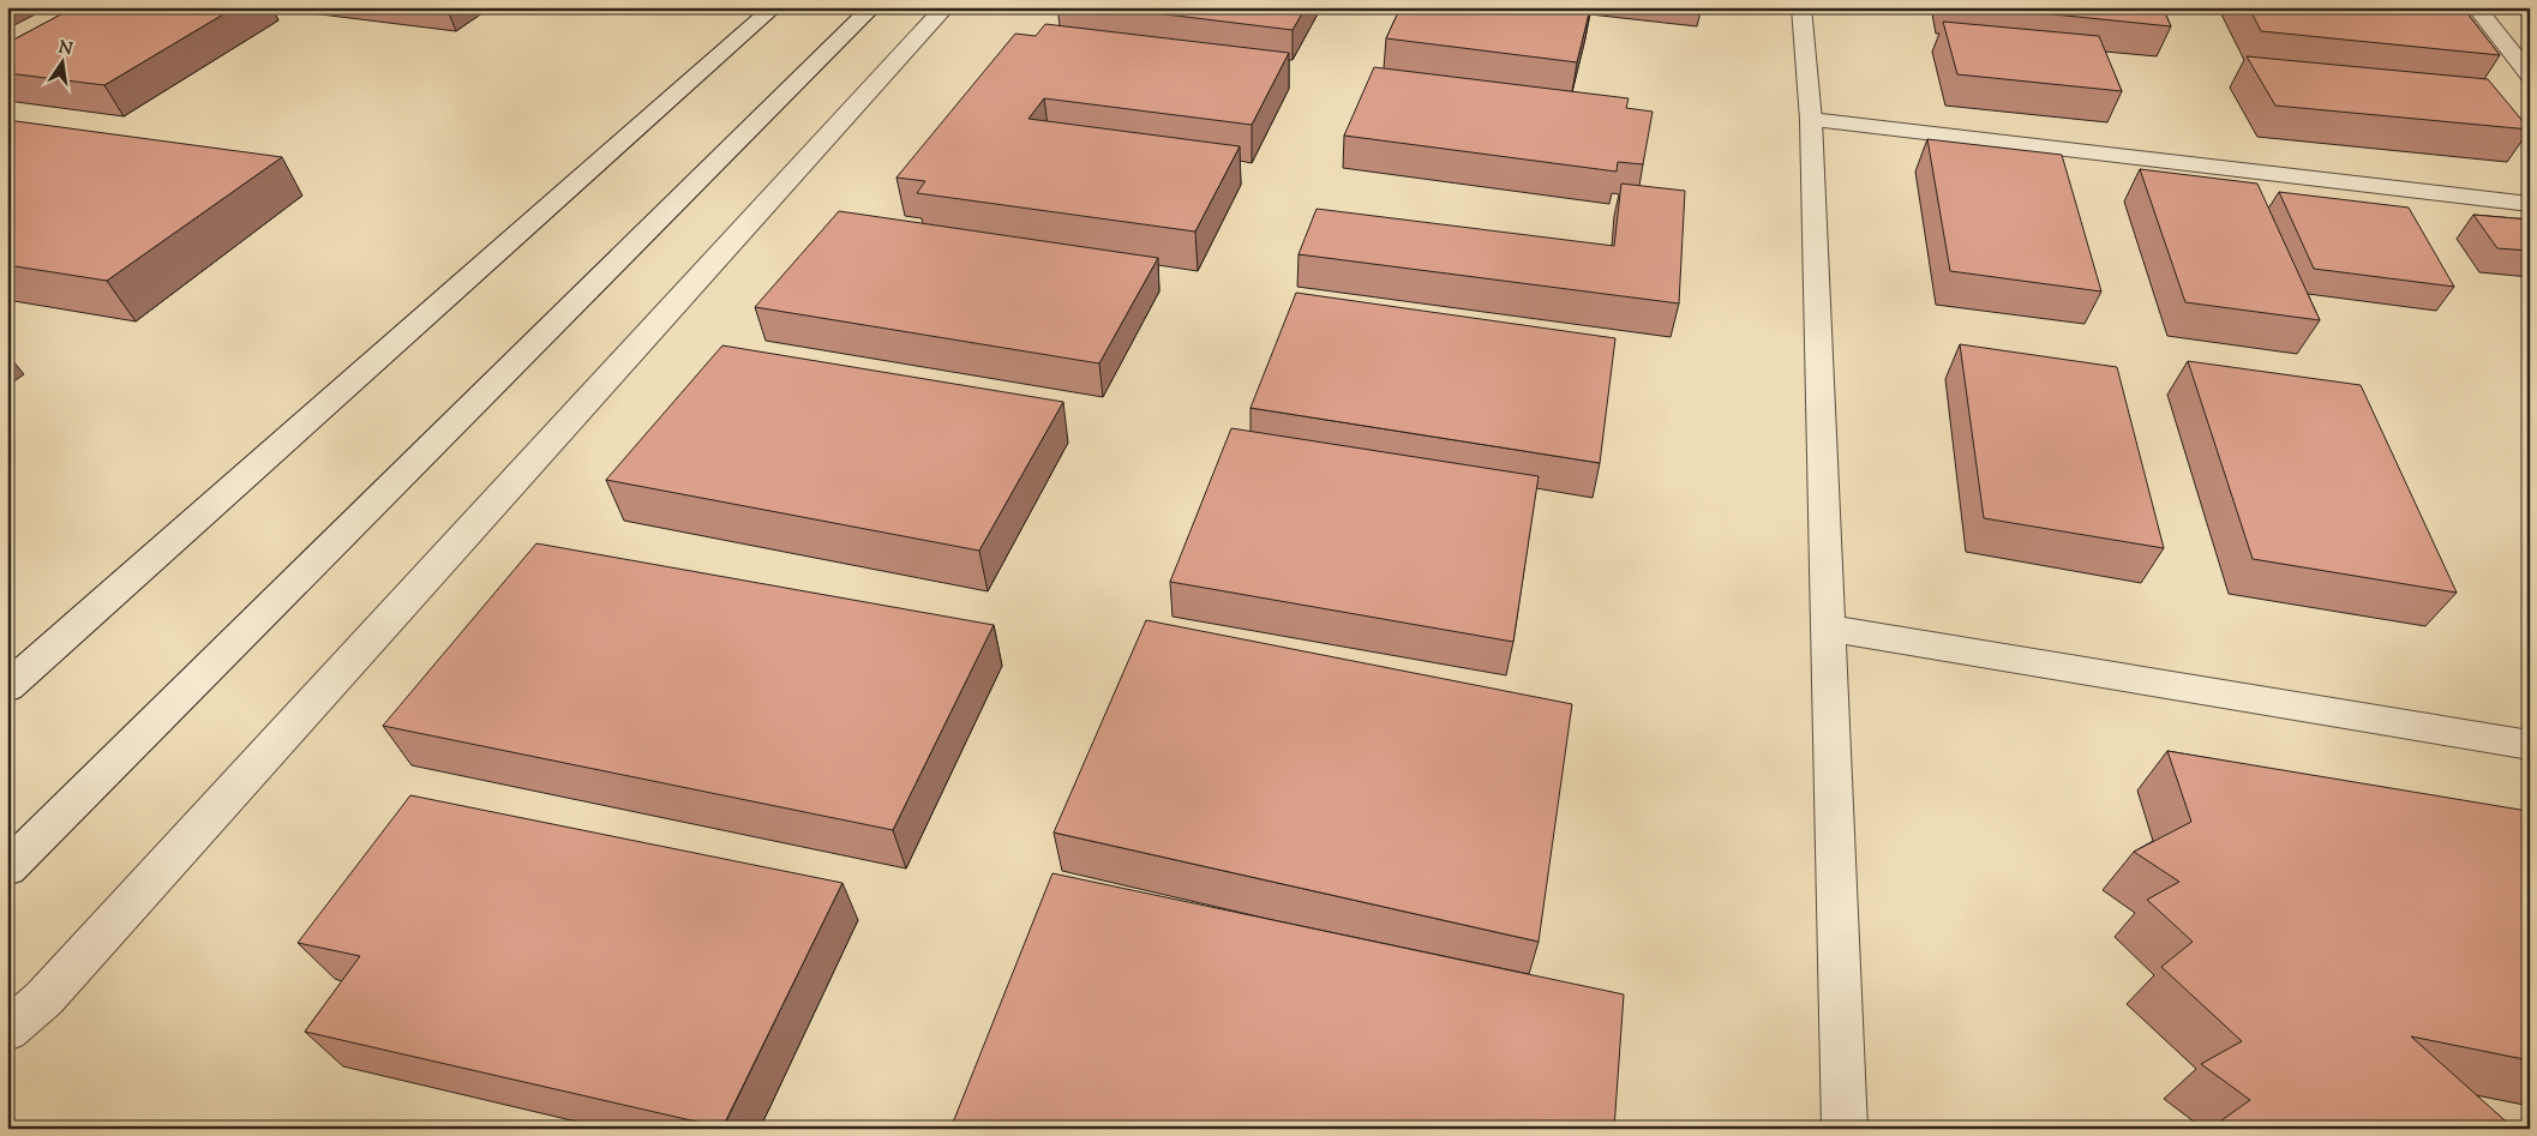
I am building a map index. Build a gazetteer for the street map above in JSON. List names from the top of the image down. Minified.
{"north":"top"}
